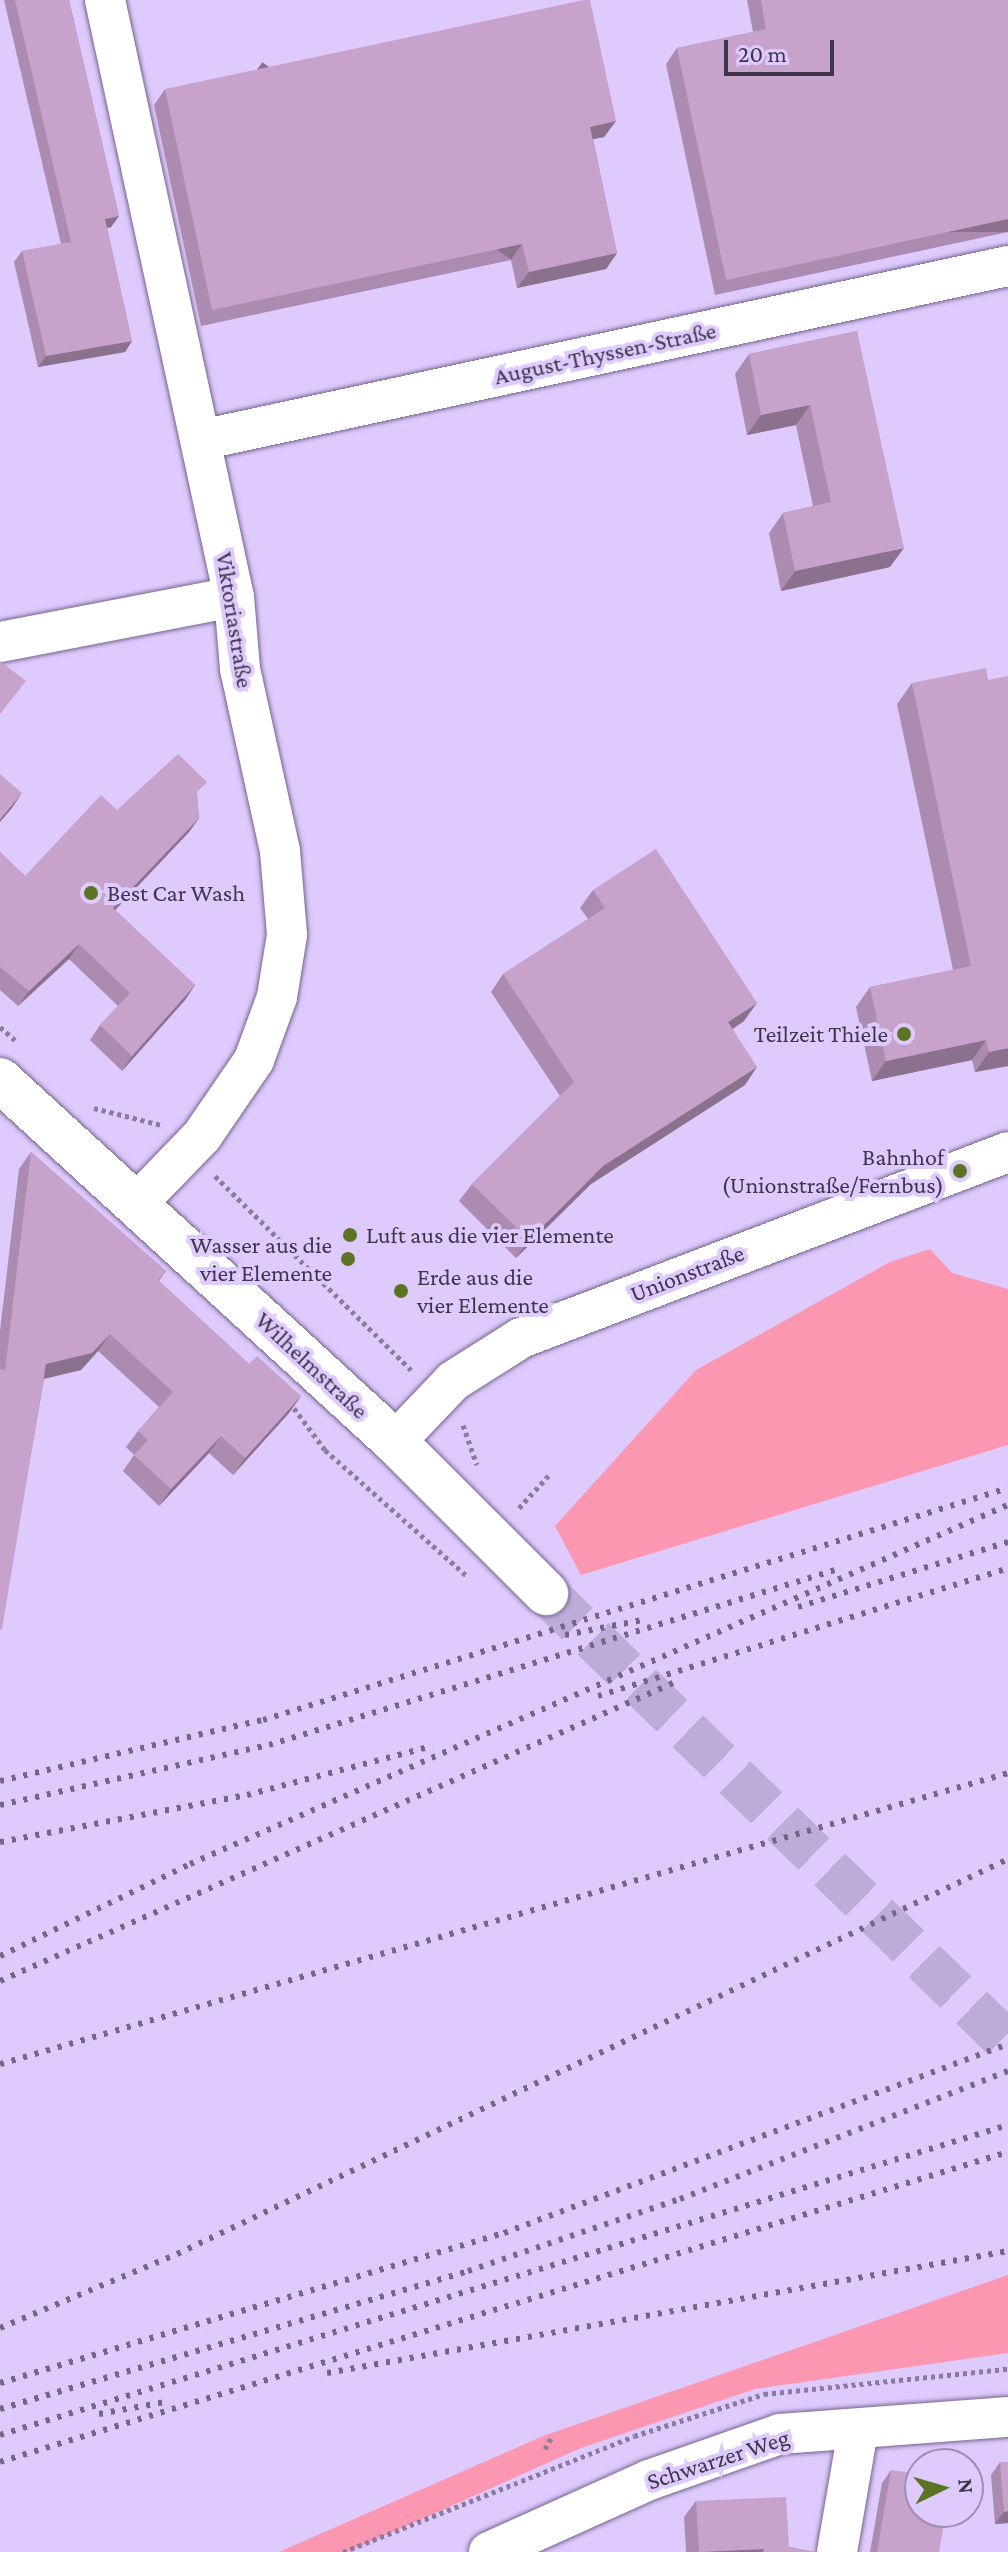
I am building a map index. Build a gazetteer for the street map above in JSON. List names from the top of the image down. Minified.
{"streets":{"main road":["Wilhelmstraße"],"street":["August-Thyssen-Straße","Viktoriastraße","Unionstraße","Schwarzer Weg"]},"crossings":[["August-Thyssen-Straße","Viktoriastraße"],["Viktoriastraße","Wilhelmstraße"],["Unionstraße","Wilhelmstraße"]],"places":["Best Car Wash","Teilzeit Thiele","Bahnhof (Unionstraße/Fernbus)","Luft aus die vier Elemente","Wasser aus die vier Elemente","Erde aus die vier Elemente"],"scale_bar":"20 m","north":"right"}
